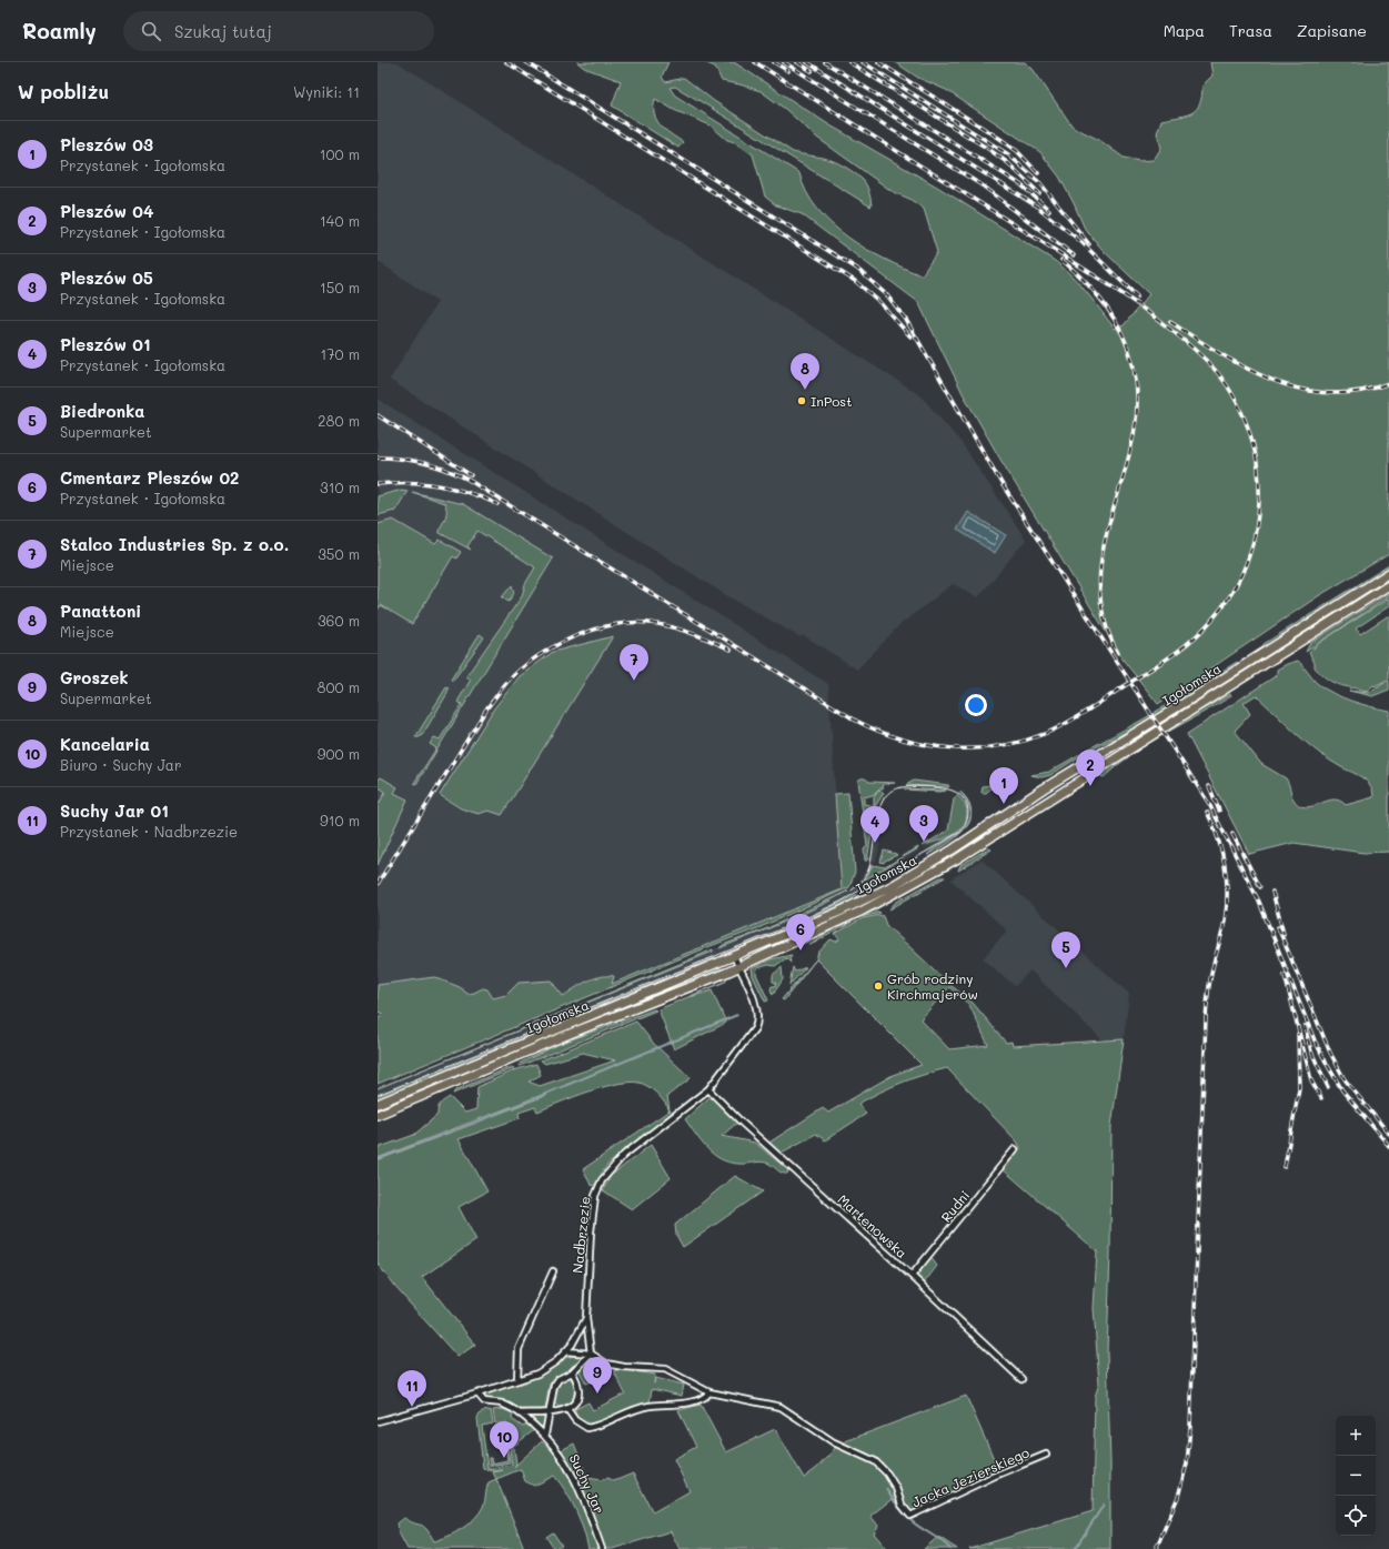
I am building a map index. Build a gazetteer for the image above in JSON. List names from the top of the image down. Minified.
{"streets":{"main road":["Igołomska"],"street":["Rudni","Martenowska","Nadbrzezie","Jacka Jezierskiego","Suchy Jar"]},"crossings":[["Igołomska","Nadbrzezie"],["Rudni","Martenowska"],["Martenowska","Nadbrzezie"],["Nadbrzezie","Suchy Jar"]],"places":["InPost","Grób rodziny Kirchmajerów"],"page":{"header":"Roamly","search":"Szukaj tutaj","nav":["Mapa","Trasa","Zapisane"],"heading":["W pobliżu","Wyniki: 11"],"list":[{"mark":"1","name":"Pleszów 03","note":"Przystanek · Igołomska","value":"100 m"},{"mark":"2","name":"Pleszów 04","note":"Przystanek · Igołomska","value":"140 m"},{"mark":"3","name":"Pleszów 05","note":"Przystanek · Igołomska","value":"150 m"},{"mark":"4","name":"Pleszów 01","note":"Przystanek · Igołomska","value":"170 m"},{"mark":"5","name":"Biedronka","note":"Supermarket","value":"280 m"},{"mark":"6","name":"Cmentarz Pleszów 02","note":"Przystanek · Igołomska","value":"310 m"},{"mark":"7","name":"Stalco Industries Sp. z o.o.","note":"Miejsce","value":"350 m"},{"mark":"8","name":"Panattoni","note":"Miejsce","value":"360 m"},{"mark":"9","name":"Groszek","note":"Supermarket","value":"800 m"},{"mark":"10","name":"Kancelaria","note":"Biuro · Suchy Jar","value":"900 m"},{"mark":"11","name":"Suchy Jar 01","note":"Przystanek · Nadbrzezie","value":"910 m"}],"pins":["8","7","2","1","3","4","6","5","9","11","10"],"map_buttons":["+","−"]}}
